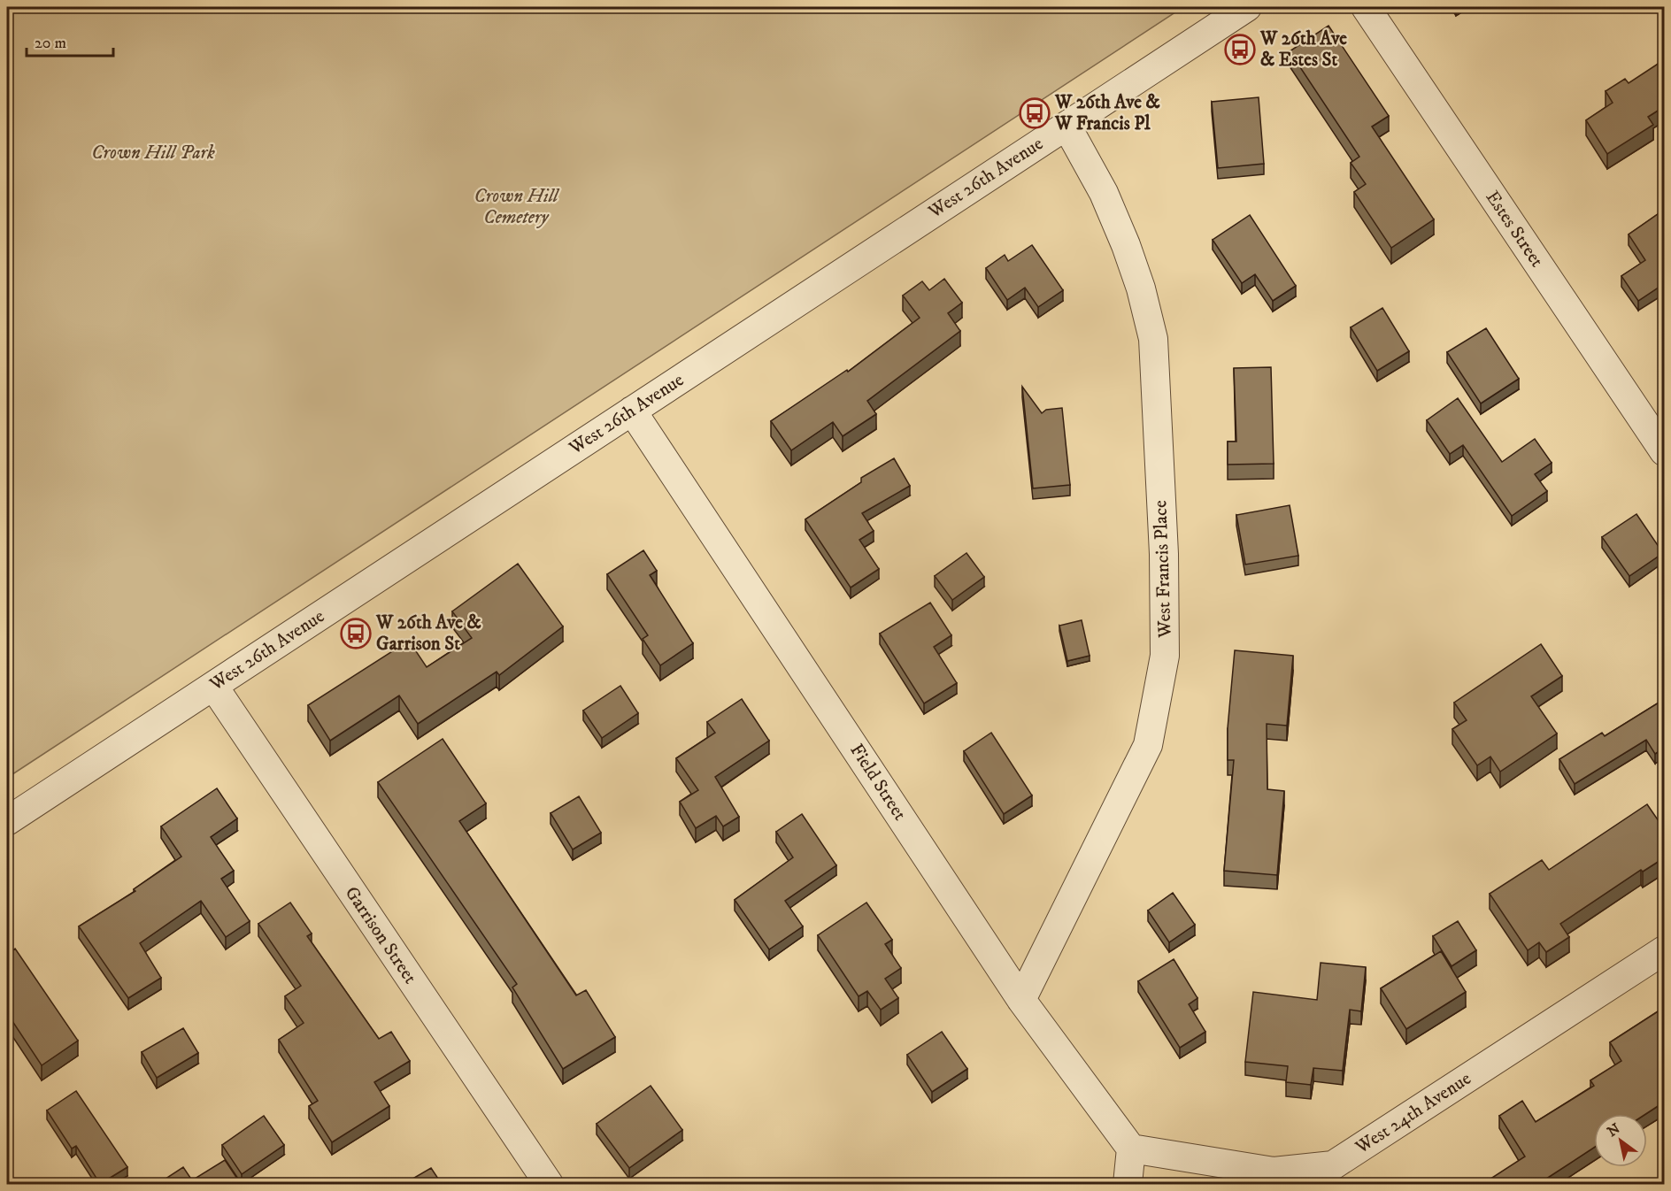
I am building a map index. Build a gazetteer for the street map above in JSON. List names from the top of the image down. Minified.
{"streets":{"street":["West 26th Avenue","Estes Street","West Francis Place","Field Street","Garrison Street","West 24th Avenue"]},"crossings":[["West 26th Avenue","West Francis Place"],["West 26th Avenue","Field Street"],["West 26th Avenue","Garrison Street"],["West Francis Place","Field Street"],["Field Street","West 24th Avenue"]],"parks":["Crown Hill Park","Crown Hill Cemetery"],"places":{"bus stop":["W 26th Ave & Estes St","W 26th Ave & W Francis Pl","W 26th Ave & Garrison St"]},"scale_bar":"20 m","north":"top left"}
